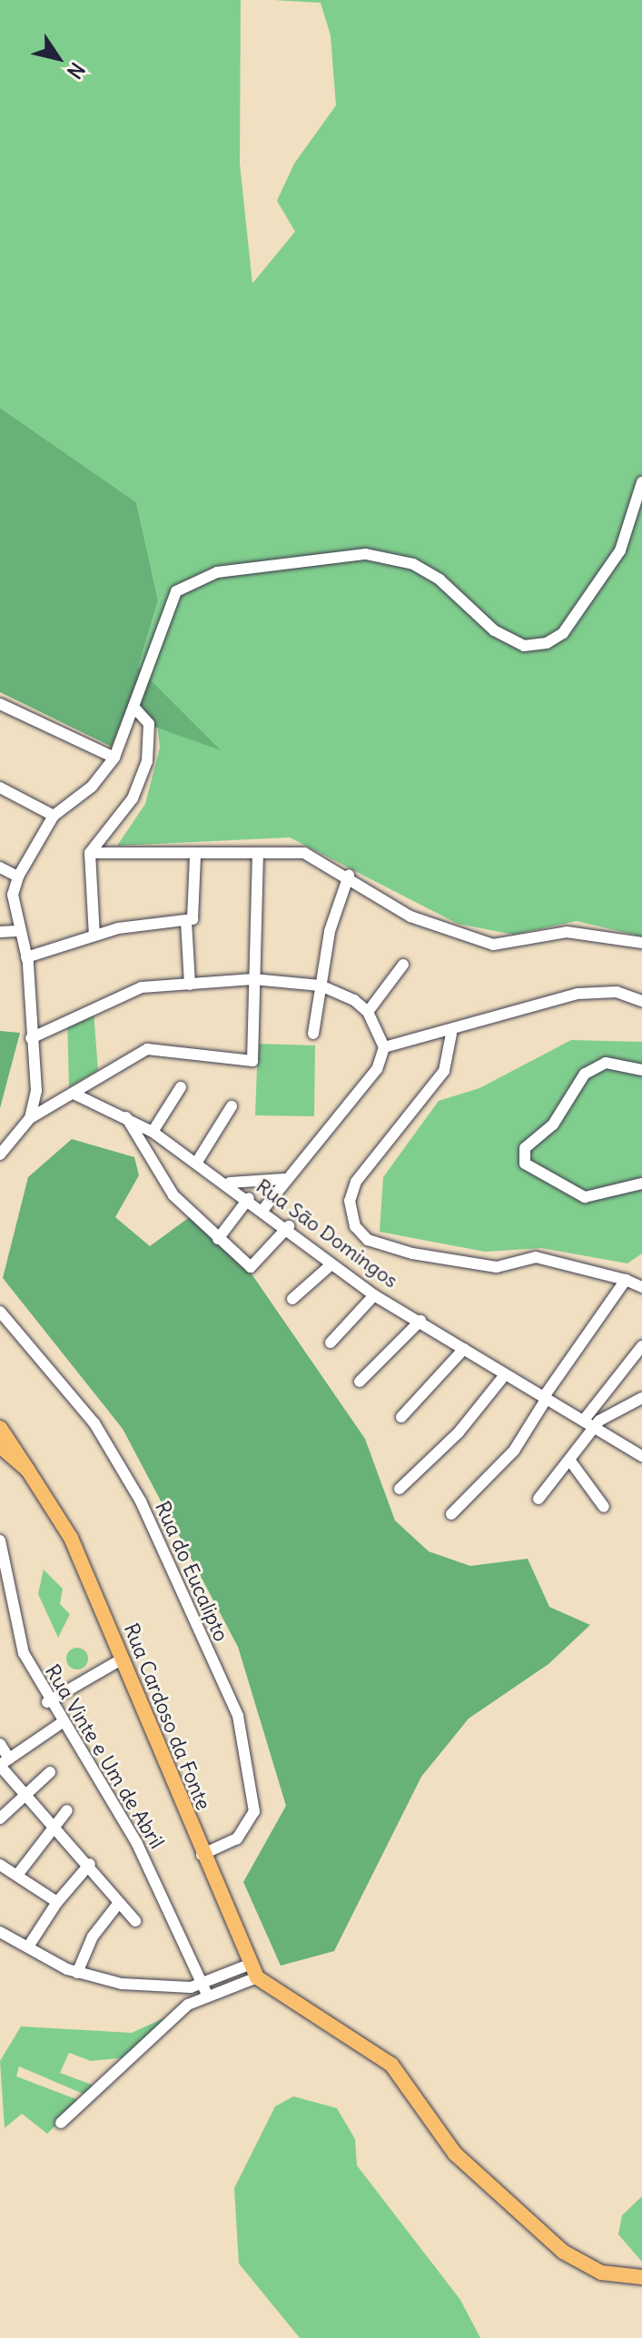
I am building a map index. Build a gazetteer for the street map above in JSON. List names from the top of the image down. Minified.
{"streets":{"main road":["Rua Cardoso da Fonte"],"street":["Rua São Domingos","Rua do Eucalipto","Rua Vinte e Um de Abril"]},"crossings":[["Rua do Eucalipto","Rua Cardoso da Fonte"]],"north":"bottom right"}
